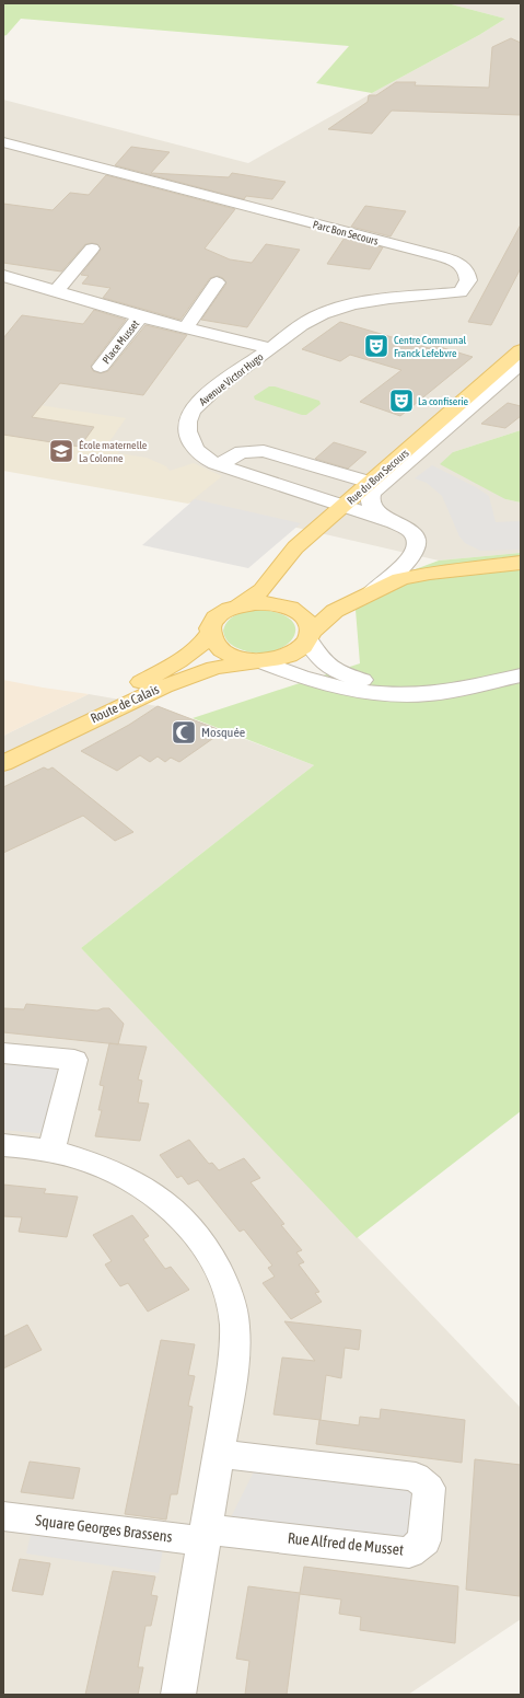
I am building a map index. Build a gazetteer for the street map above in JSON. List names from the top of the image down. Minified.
{"streets":{"main road":["Rue du Bon Secours","Route de Calais"],"street":["Parc Bon Secours","Place Musset","Avenue Victor Hugo","Square Georges Brassens","Rue Alfred de Musset"]},"crossings":[["Parc Bon Secours","Avenue Victor Hugo"],["Place Musset","Avenue Victor Hugo"],["Avenue Victor Hugo","Rue du Bon Secours"],["Rue du Bon Secours","Route de Calais"],["Square Georges Brassens","Rue Alfred de Musset"]],"places":{"theatre":["Centre Communal Franck Lefebvre","La confiserie"],"school or university":["École maternelle La Colonne"],"mosque":["Mosquée"]}}
